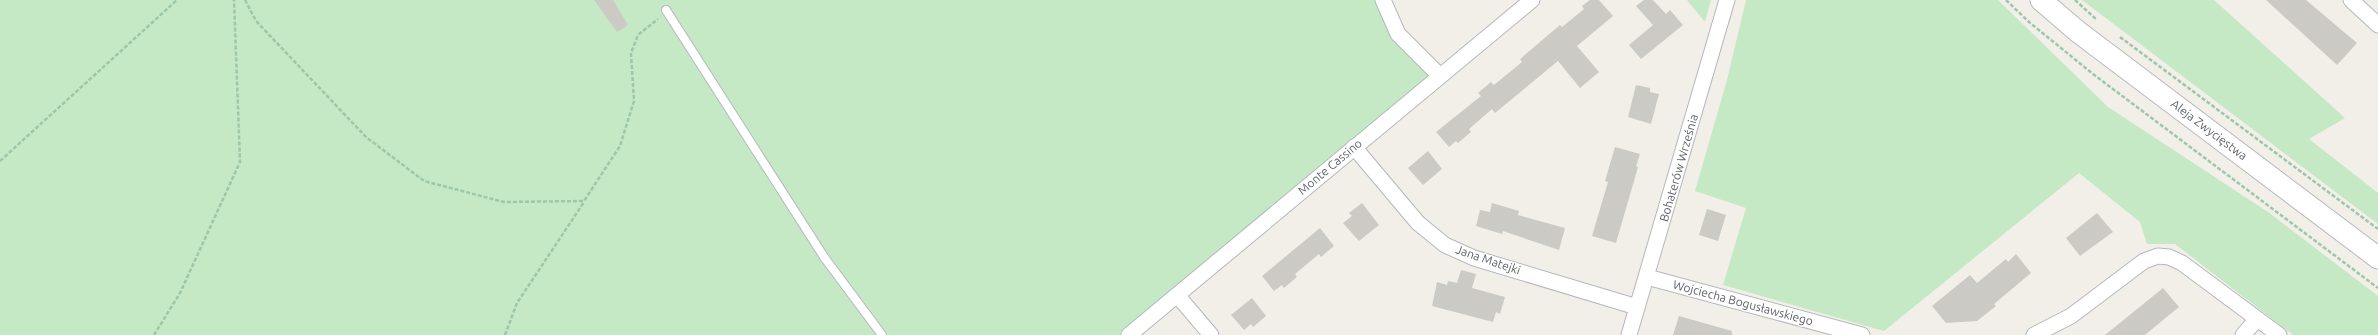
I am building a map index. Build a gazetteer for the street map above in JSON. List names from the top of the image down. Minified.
{"streets":{"main road":["Aleja Zwycięstwa"],"street":["Monte Cassino","Bohaterów Września","Jana Matejki","Wojciecha Bogusławskiego"]},"crossings":[["Monte Cassino","Jana Matejki"],["Bohaterów Września","Jana Matejki"],["Bohaterów Września","Wojciecha Bogusławskiego"]]}
